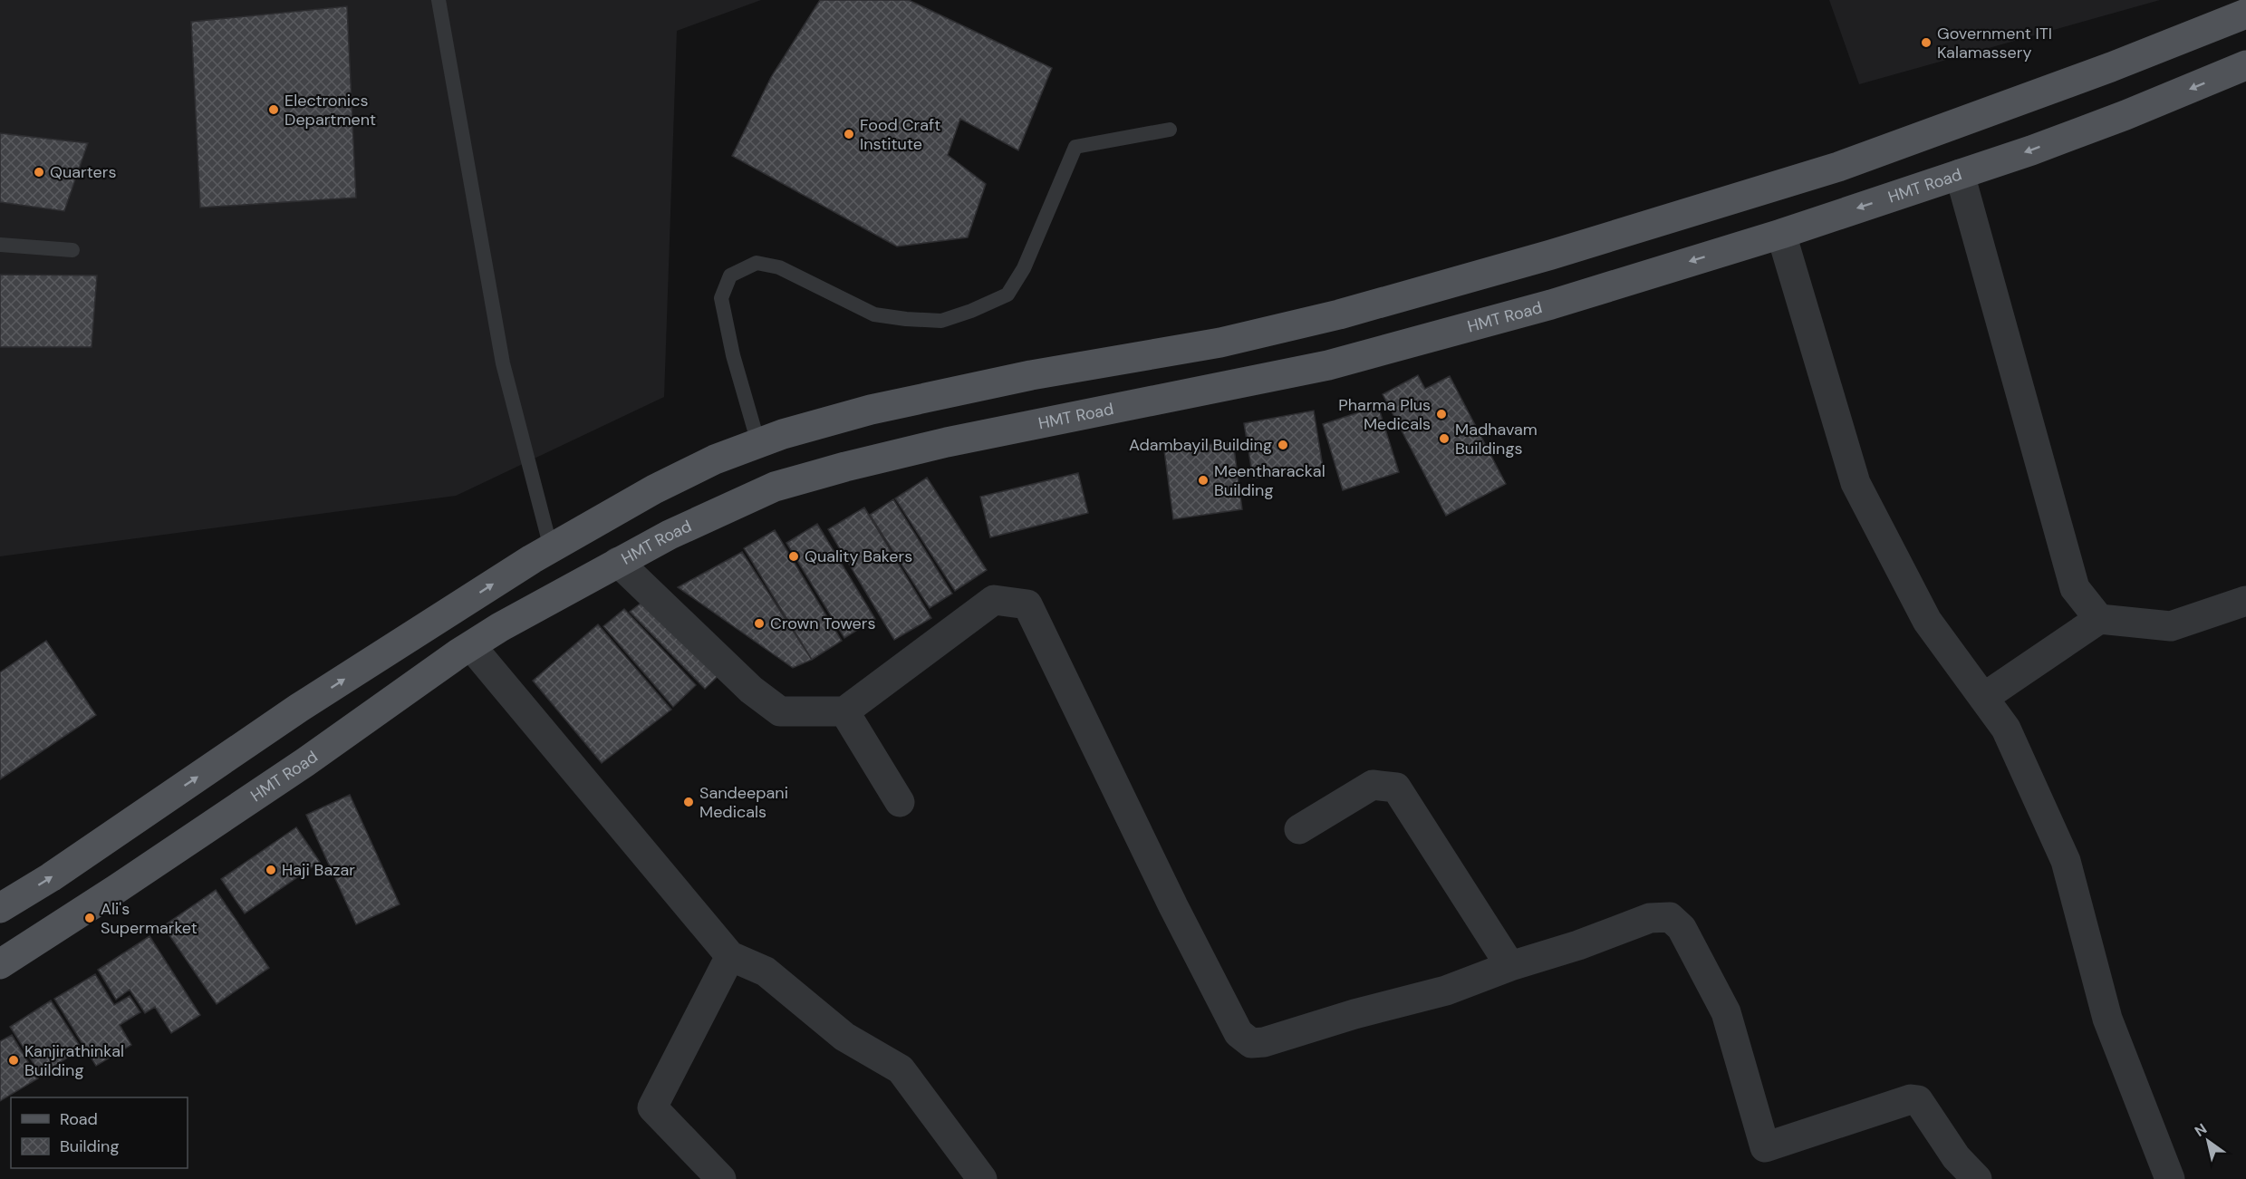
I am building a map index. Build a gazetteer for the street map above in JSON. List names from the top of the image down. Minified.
{"streets":{"main road":["HMT Road"]},"places":["Government ITI Kalamassery","Electronics Department","Food Craft Institute","Quarters","Pharma Plus Medicals","Madhavam Buildings","Adambayil Building","Meentharackal Building","Quality Bakers","Crown Towers","Sandeepani Medicals","Haji Bazar","Ali's Supermarket","Kanjirathinkal Building"],"legend":["Road","Building"],"north":"top left"}
